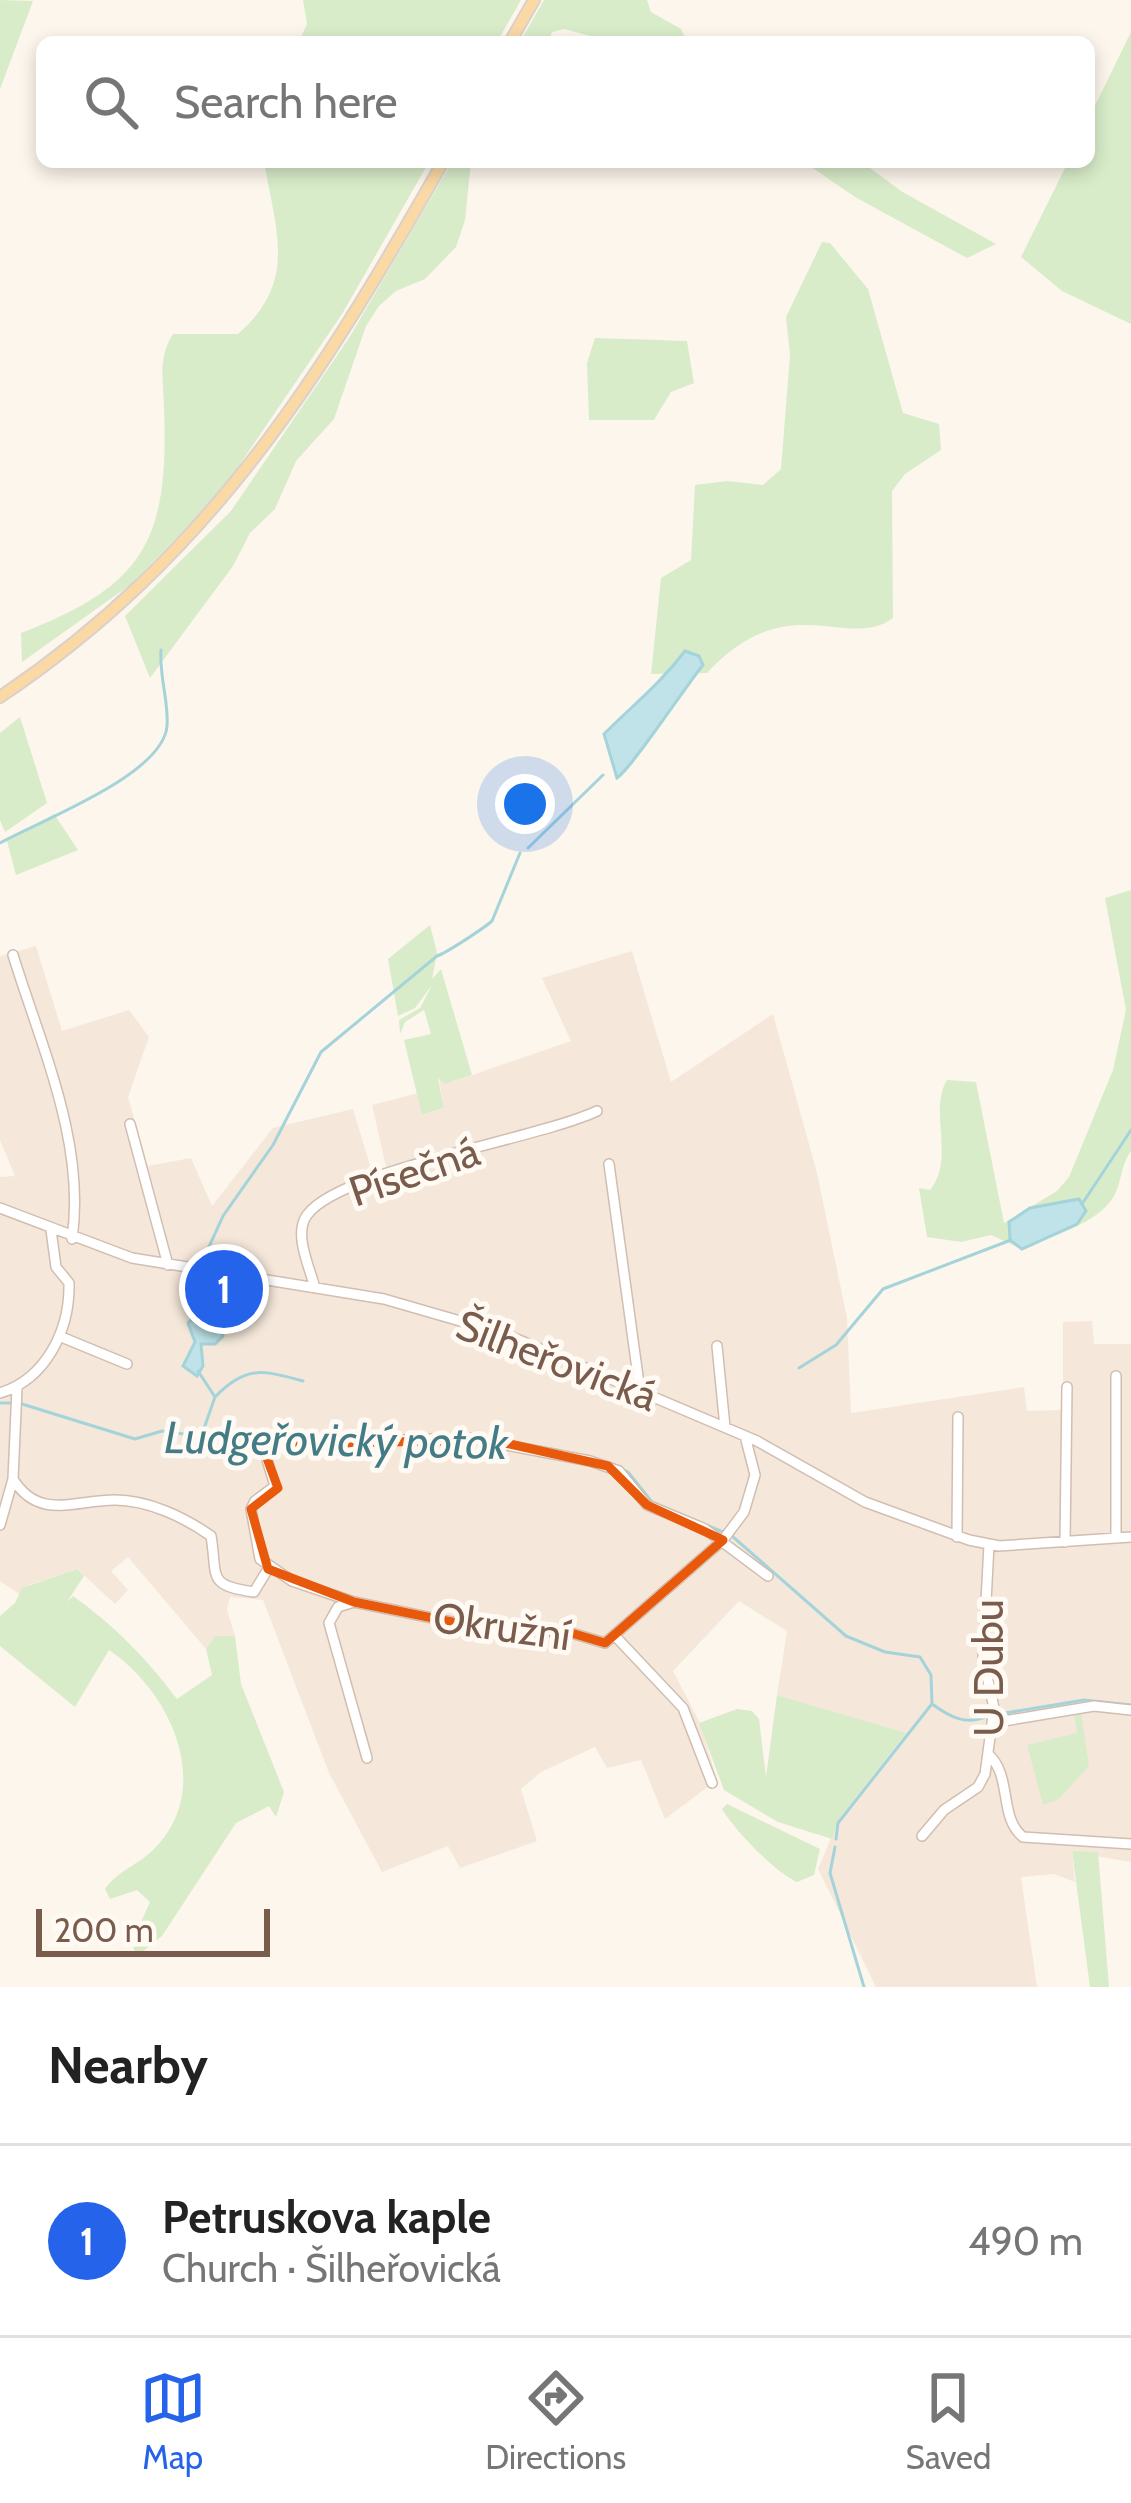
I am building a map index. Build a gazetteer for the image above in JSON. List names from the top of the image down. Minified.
{"streets":{"street":["Písečná","Šilheřovická","Okružní","U Dubu"]},"crossings":[["Písečná","Šilheřovická"],["Šilheřovická","Okružní"],["Šilheřovická","U Dubu"]],"water":["Ludgeřovický potok"],"scale_bar":"200 m","page":{"search":"Search here","pins":"1","scale":"200 m","heading":"Nearby","list":[{"mark":"1","name":"Petruskova kaple","note":"Church · Šilheřovická","value":"490 m"}],"nav":["Map","Directions","Saved"]}}
